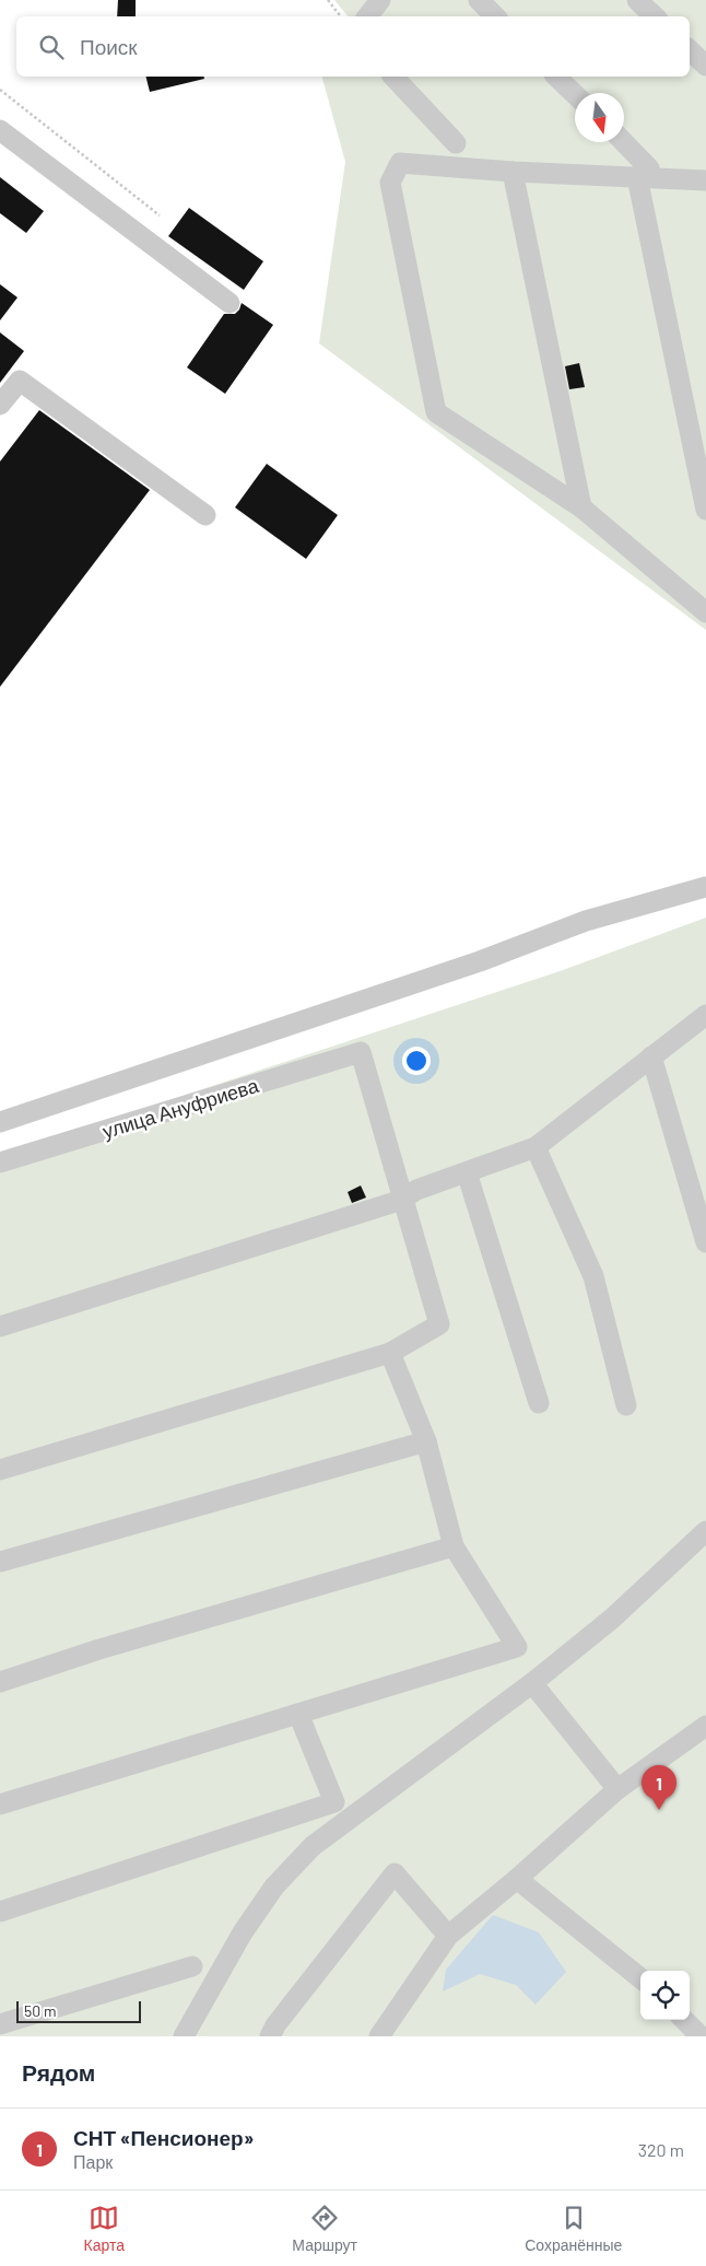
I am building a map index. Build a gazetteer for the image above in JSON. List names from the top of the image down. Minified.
{"streets":{"street":["улица Ануфриева"]},"scale_bar":"50 m","north":"bottom","page":{"search":"Поиск","pins":"1","scale":"50 m","heading":"Рядом","list":[{"mark":"1","name":"СНТ «Пенсионер»","note":"Парк","value":"320 m"}],"nav":["Карта","Маршрут","Сохранённые"]}}
